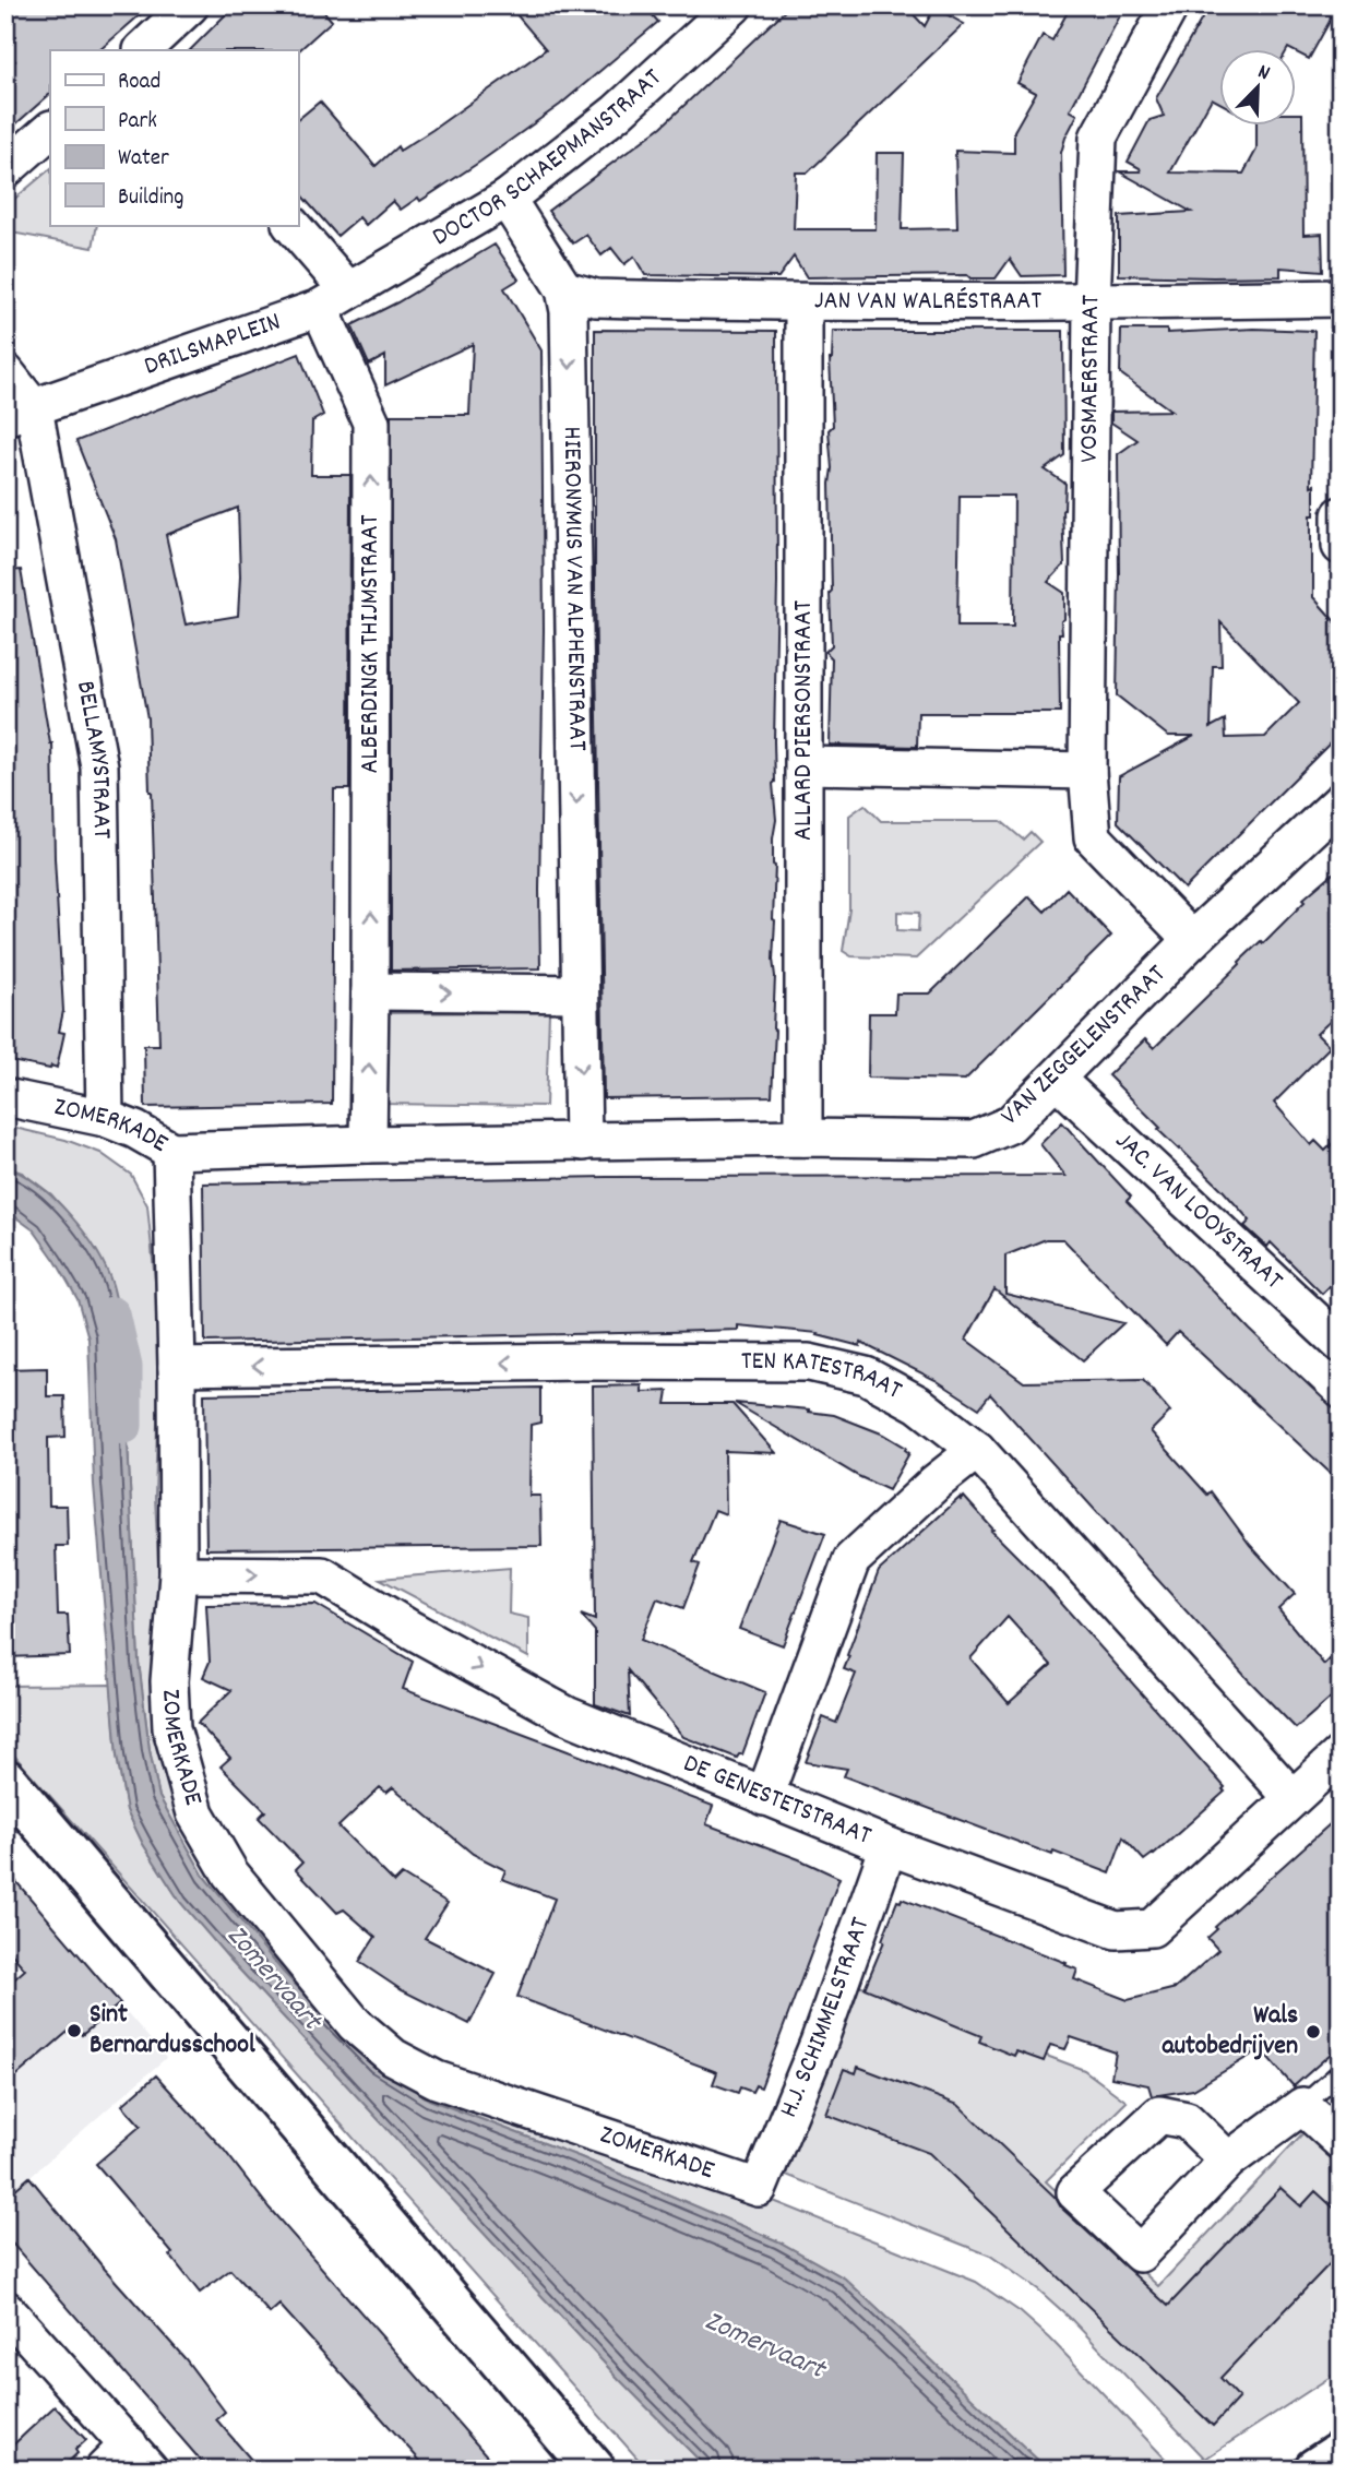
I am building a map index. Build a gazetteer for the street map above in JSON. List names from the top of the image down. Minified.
{"streets":{"street":["DOCTOR SCHAEPMANSTRAAT","JAN VAN WALRÉSTRAAT","DRILSMAPLEIN","VOSMAERSTRAAT","HIERONYMUS VAN ALPHENSTRAAT","ALBERDINGK THIJMSTRAAT","ALLARD PIERSONSTRAAT","BELLAMYSTRAAT","VAN ZEGGELENSTRAAT","ZOMERKADE","JAC. VAN LOOYSTRAAT","TEN KATESTRAAT","DE GENESTETSTRAAT","H.J. SCHIMMELSTRAAT"]},"crossings":[["DOCTOR SCHAEPMANSTRAAT","DRILSMAPLEIN"],["DOCTOR SCHAEPMANSTRAAT","HIERONYMUS VAN ALPHENSTRAAT"],["DOCTOR SCHAEPMANSTRAAT","ALBERDINGK THIJMSTRAAT"],["JAN VAN WALRÉSTRAAT","VOSMAERSTRAAT"],["JAN VAN WALRÉSTRAAT","HIERONYMUS VAN ALPHENSTRAAT"],["JAN VAN WALRÉSTRAAT","ALLARD PIERSONSTRAAT"],["DRILSMAPLEIN","ALBERDINGK THIJMSTRAAT"],["DRILSMAPLEIN","BELLAMYSTRAAT"],["VOSMAERSTRAAT","VAN ZEGGELENSTRAAT"],["ALLARD PIERSONSTRAAT","VAN ZEGGELENSTRAAT"],["BELLAMYSTRAAT","ZOMERKADE"],["VAN ZEGGELENSTRAAT","ZOMERKADE"],["VAN ZEGGELENSTRAAT","JAC. VAN LOOYSTRAAT"],["ZOMERKADE","TEN KATESTRAAT"],["ZOMERKADE","DE GENESTETSTRAAT"],["ZOMERKADE","H.J. SCHIMMELSTRAAT"],["TEN KATESTRAAT","DE GENESTETSTRAAT"],["DE GENESTETSTRAAT","H.J. SCHIMMELSTRAAT"]],"one_way":["HIERONYMUS VAN ALPHENSTRAAT","ALBERDINGK THIJMSTRAAT","TEN KATESTRAAT","DE GENESTETSTRAAT"],"water":["Zomervaart"],"places":["Sint Bernardusschool","Wals autobedrijven"],"legend":["Road","Park","Water","Building"],"north":"top right"}
